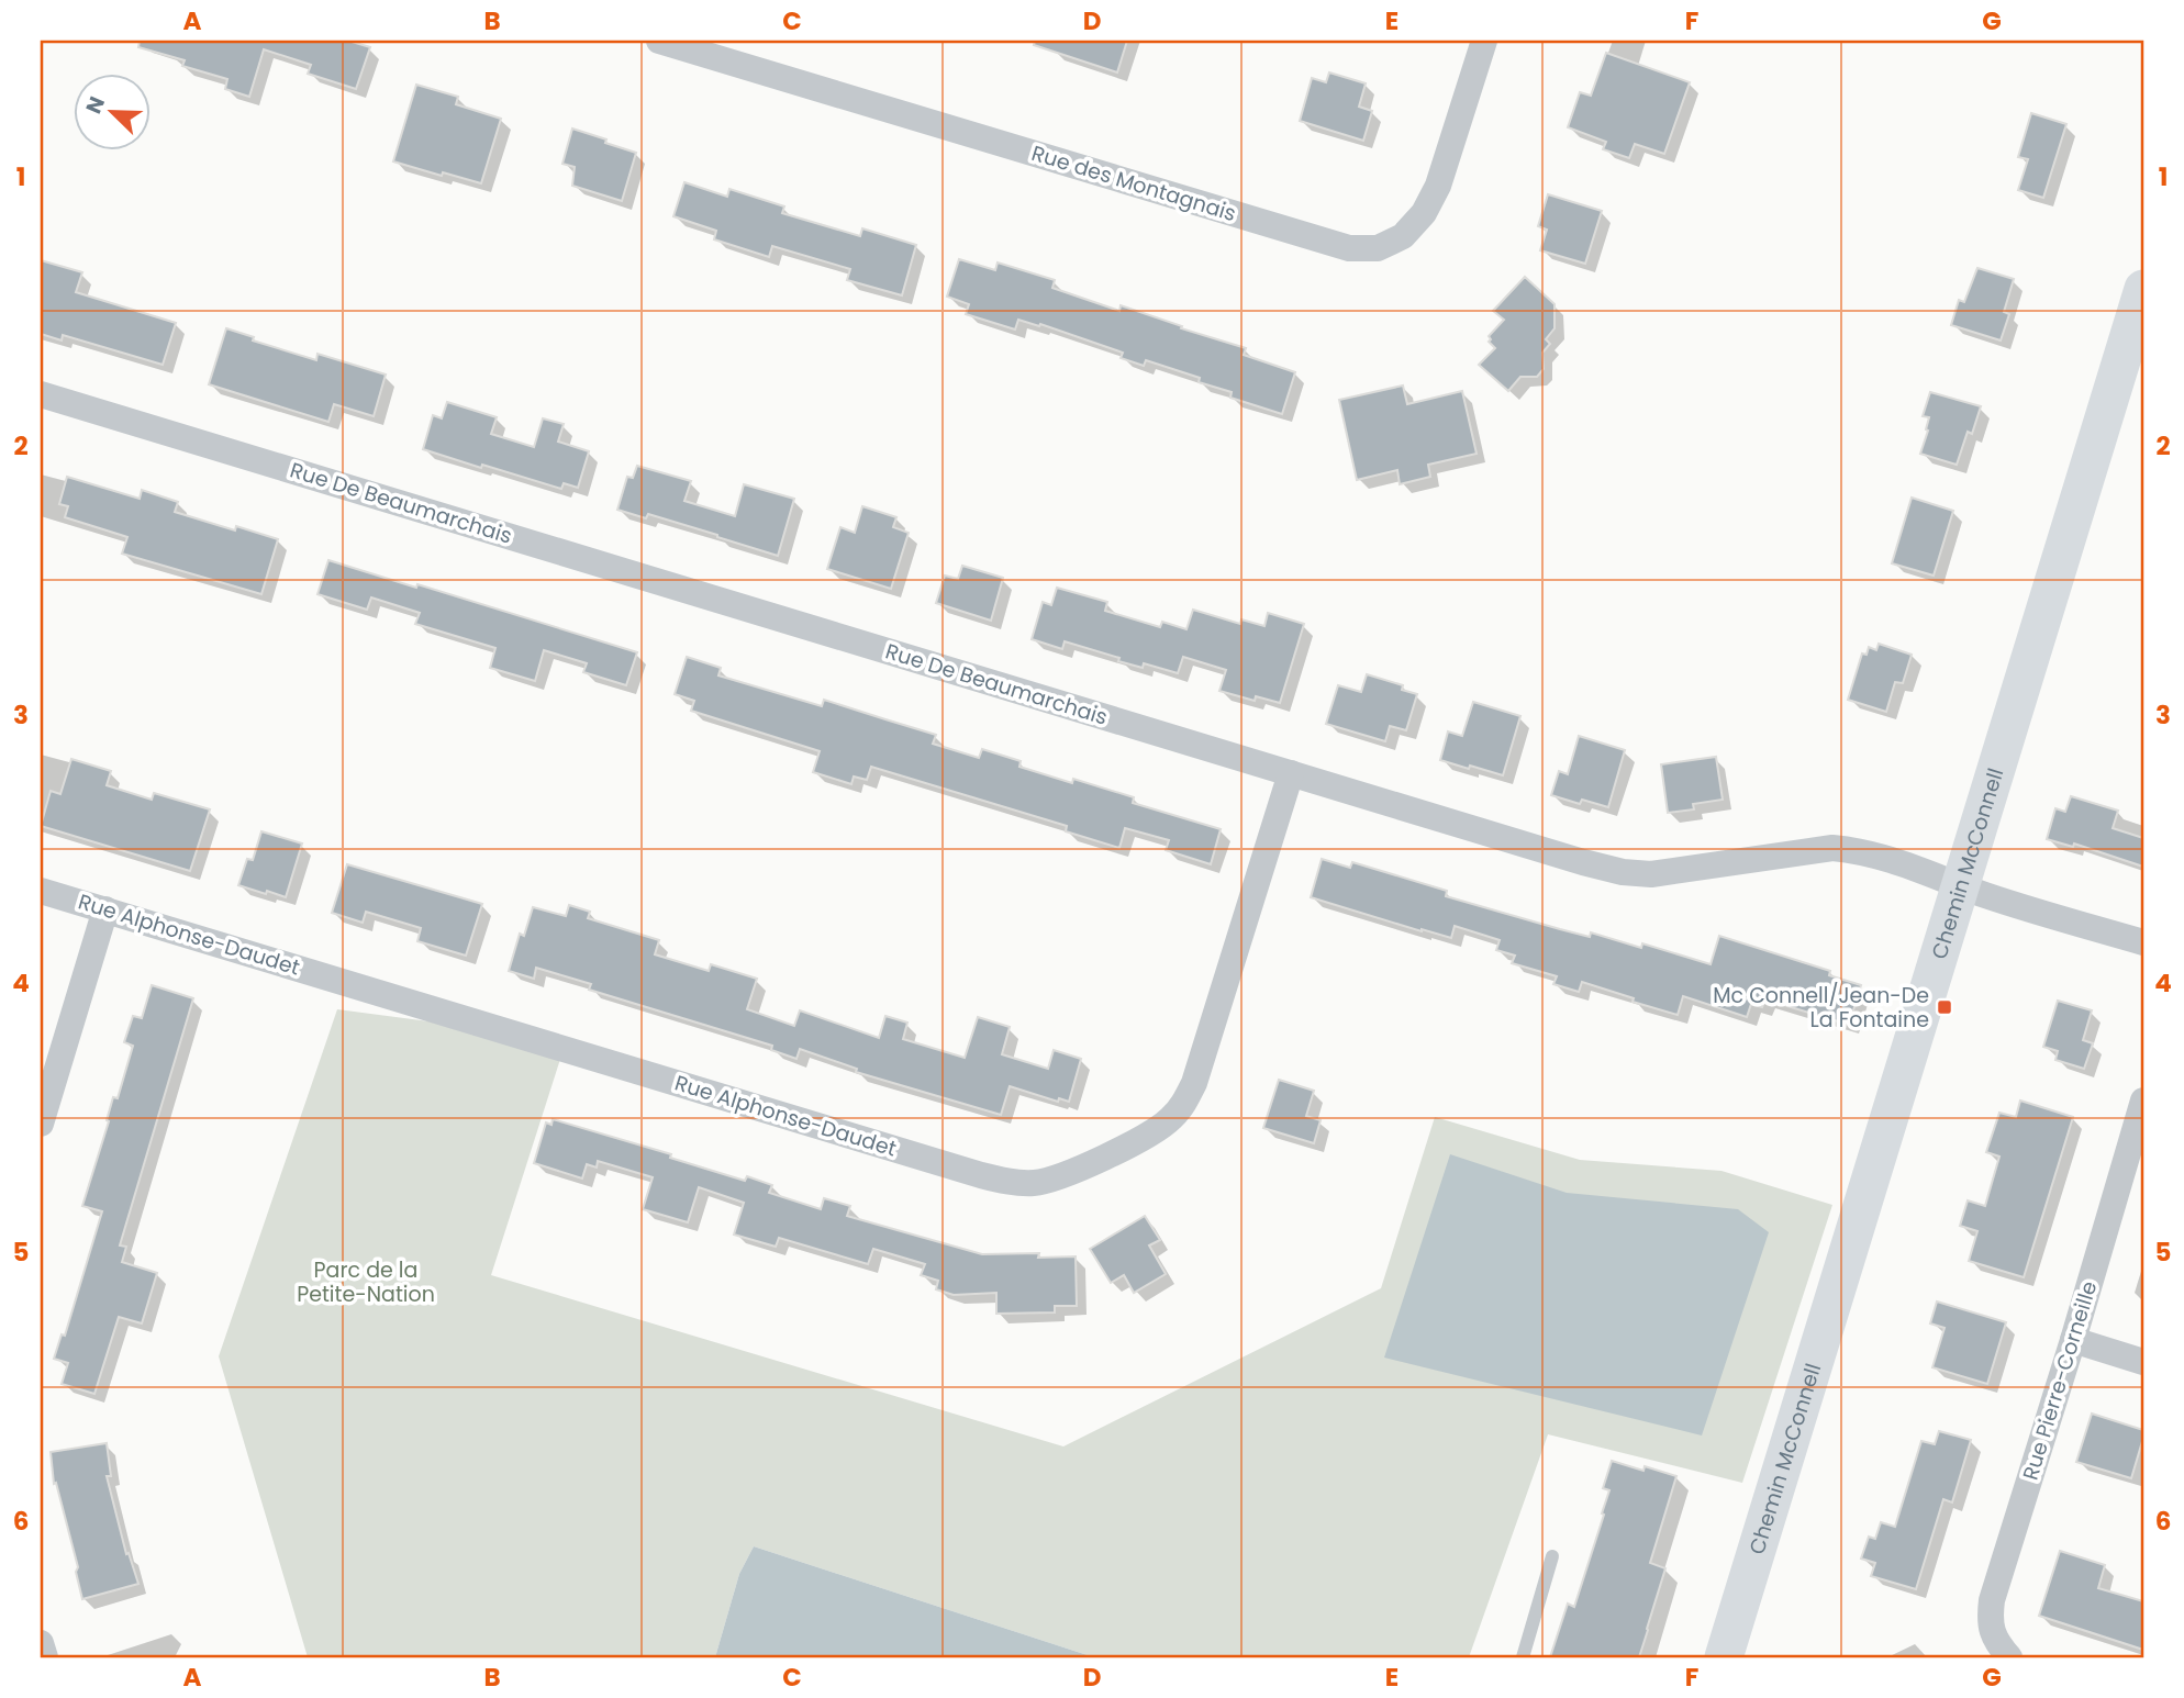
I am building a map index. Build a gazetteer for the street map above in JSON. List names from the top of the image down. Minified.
{"streets":{"street":["Rue des Montagnais","Rue De Beaumarchais","Chemin McConnell","Rue Alphonse-Daudet","Rue Pierre-Corneille"]},"crossings":[["Rue De Beaumarchais","Chemin McConnell"],["Rue De Beaumarchais","Rue Alphonse-Daudet"]],"parks":["Parc de la Petite-Nation"],"places":{"transit":["Mc Connell/Jean-De La Fontaine"]},"north":"top left","grid":{"columns":["A","B","C","D","E","F","G"],"rows":["1","2","3","4","5","6"]}}
